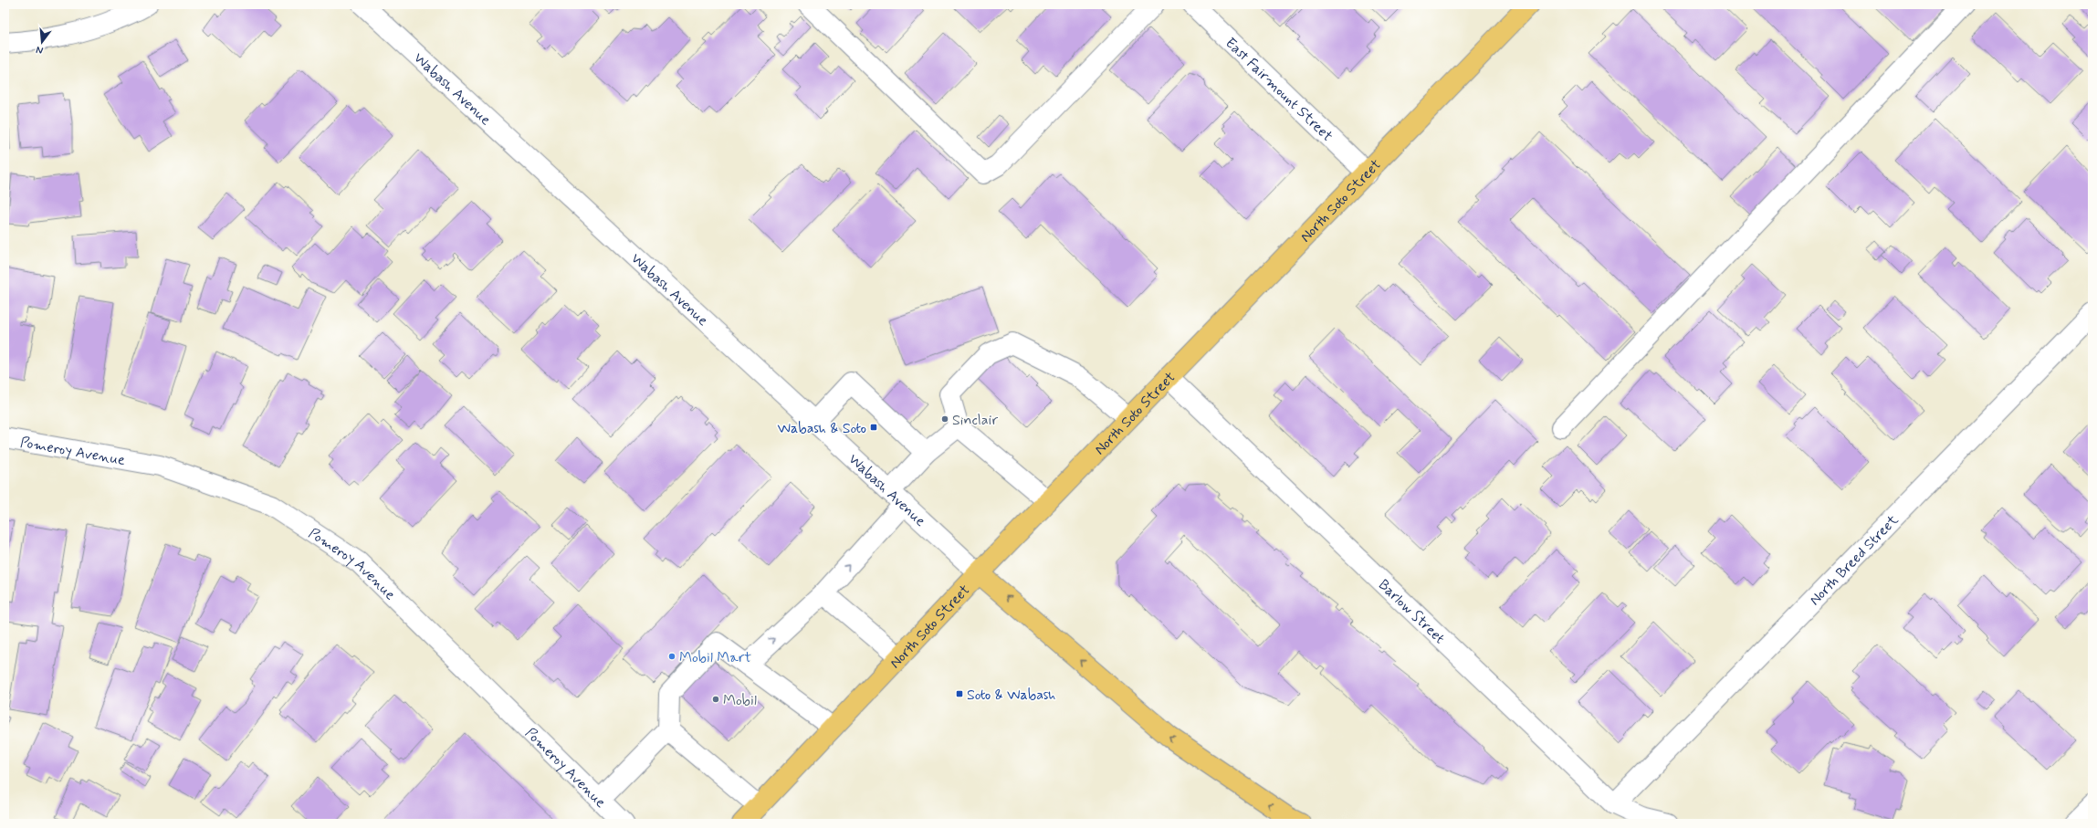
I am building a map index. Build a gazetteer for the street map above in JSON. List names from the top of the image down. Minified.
{"streets":{"main road":["North Soto Street"],"street":["Wabash Avenue","East Fairmount Street","Pomeroy Avenue","North Breed Street","Barlow Street"]},"crossings":[["Wabash Avenue","North Soto Street"],["East Fairmount Street","North Soto Street"],["North Soto Street","Barlow Street"],["North Breed Street","Barlow Street"]],"places":{"other":["Sinclair","Mobil Mart","Mobil"],"transit":["Wabash & Soto","Soto & Wabash"]},"north":"bottom"}
